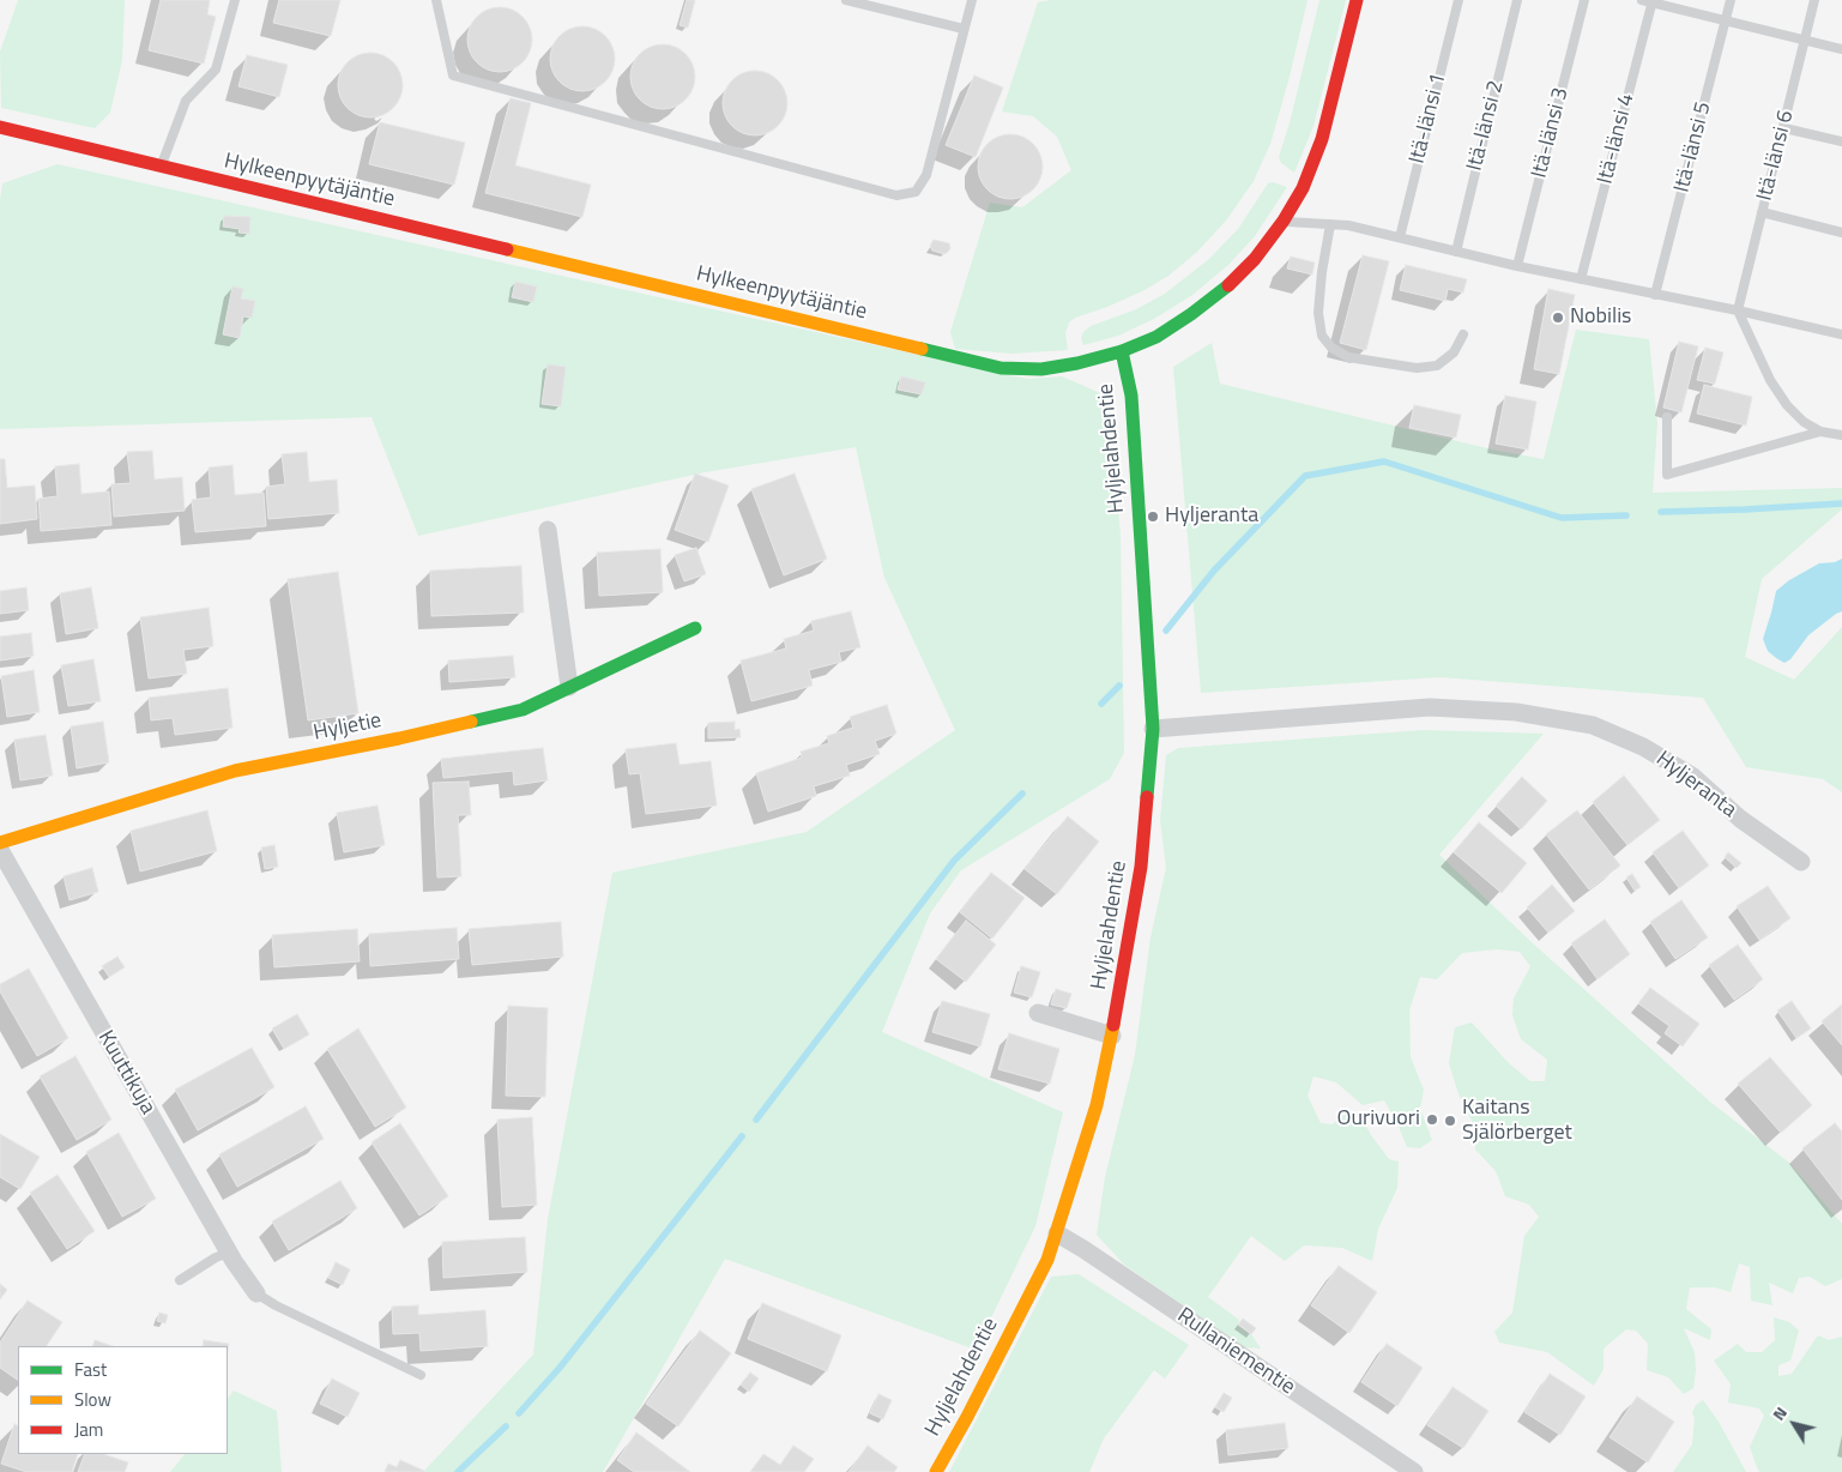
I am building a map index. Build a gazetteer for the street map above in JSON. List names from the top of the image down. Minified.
{"streets":{"street":["Hylkeenpyytäjäntie","Hyljelahdentie","Hyljetie","Hyljeranta","Kuuttikuja","Rullaniementie"],"lane":["Itä-länsi 1","Itä-länsi 2","Itä-länsi 3","Itä-länsi 4","Itä-länsi 5","Itä-länsi 6"]},"crossings":[["Hylkeenpyytäjäntie","Hyljelahdentie"],["Hyljelahdentie","Hyljeranta"],["Hyljelahdentie","Rullaniementie"]],"places":["Nobilis","Hyljeranta","Ourivuori","Kaitans Själörberget"],"legend":["Fast","Slow","Jam"],"north":"top left"}
